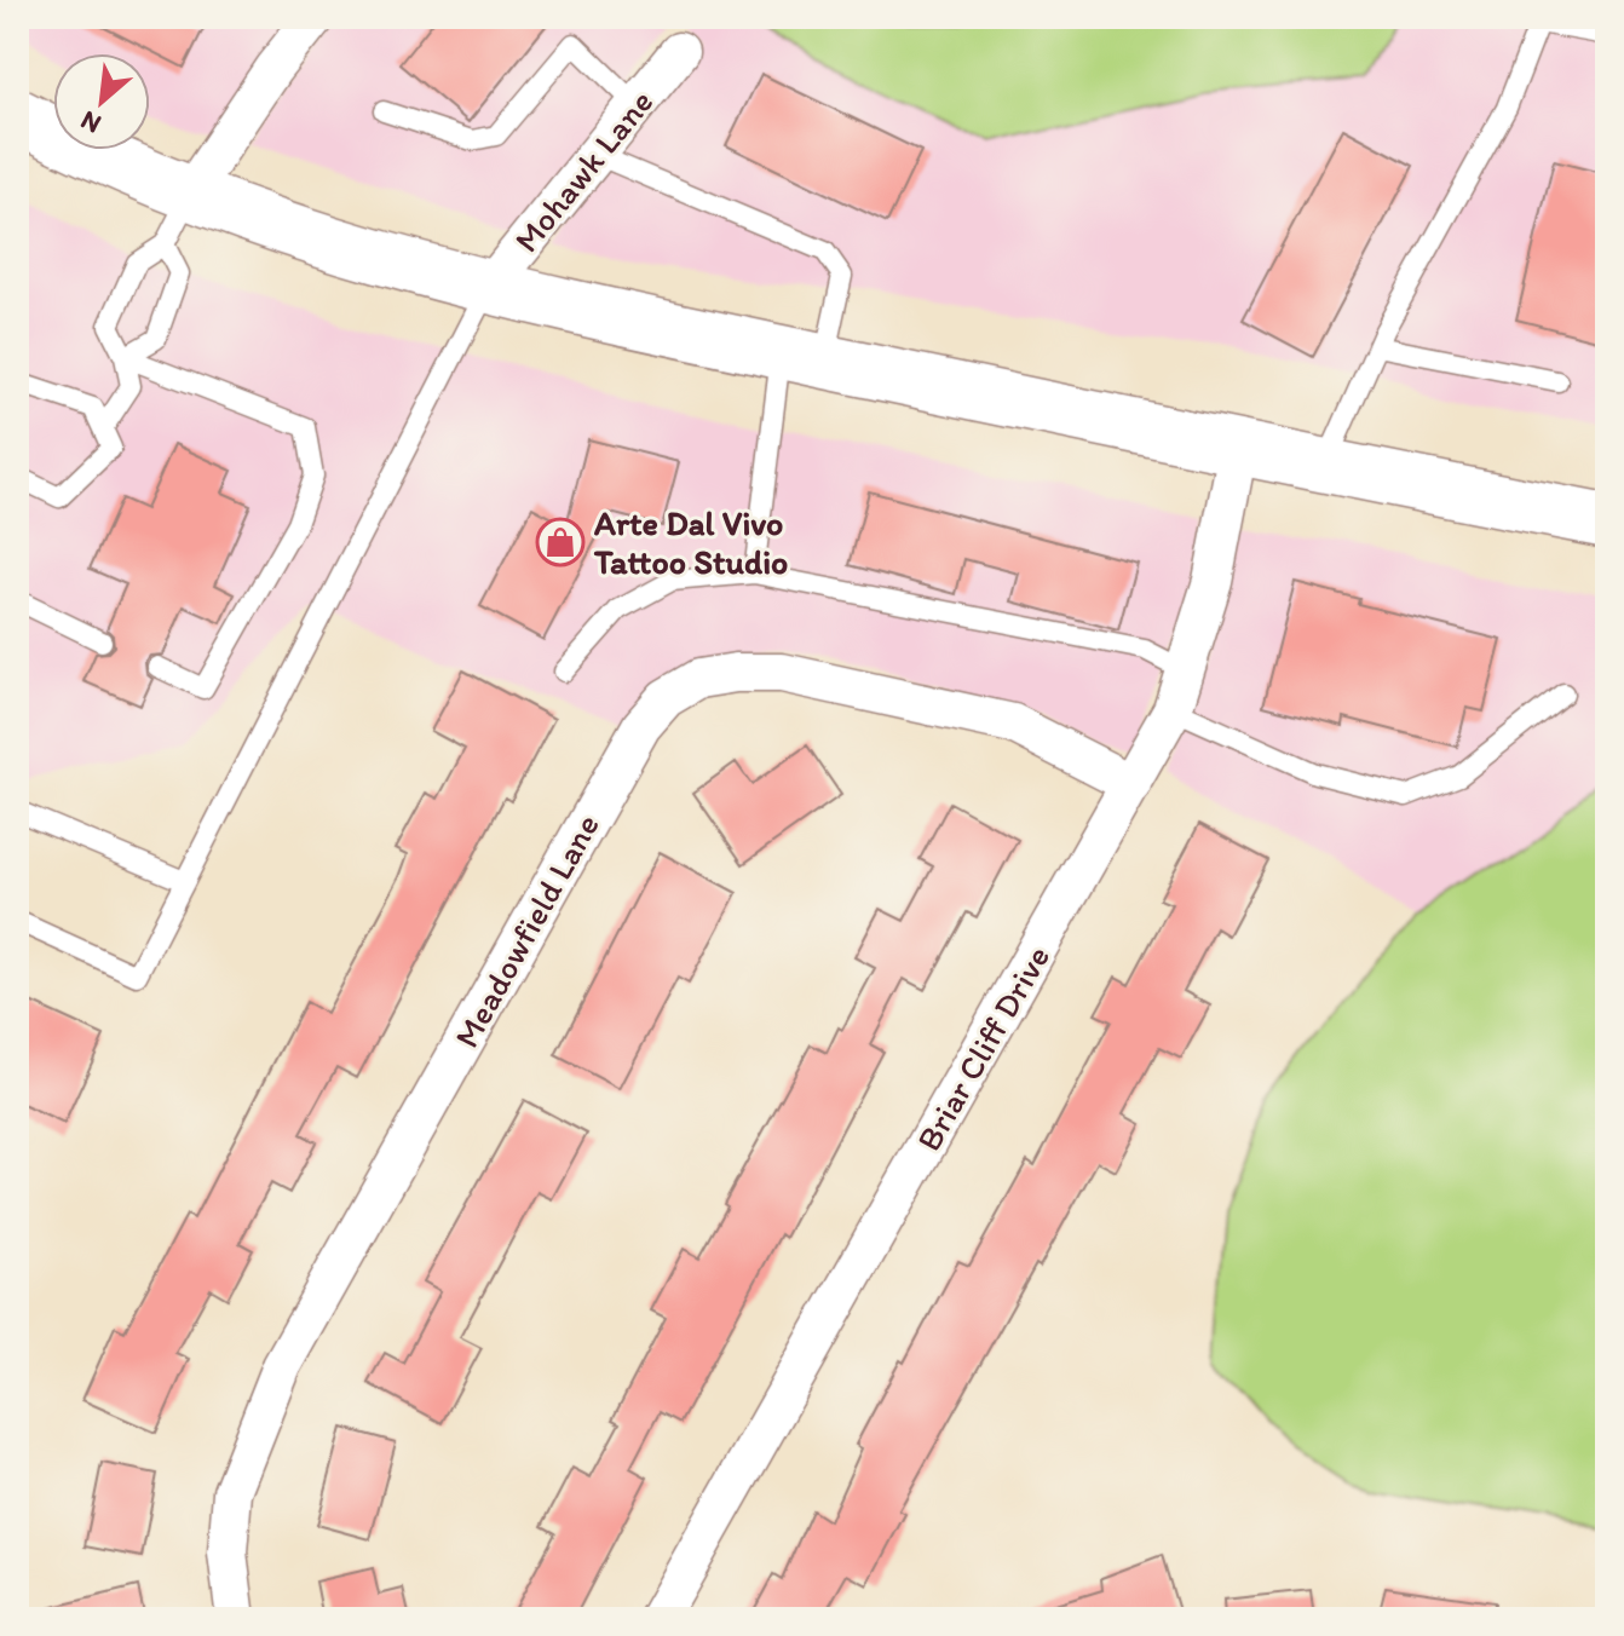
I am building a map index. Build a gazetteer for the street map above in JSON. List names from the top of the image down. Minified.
{"streets":{"street":["Mohawk Lane","Meadowfield Lane","Briar Cliff Drive"]},"crossings":[["Meadowfield Lane","Briar Cliff Drive"]],"places":{"shop":["Arte Dal Vivo Tattoo Studio"]},"north":"bottom left"}
